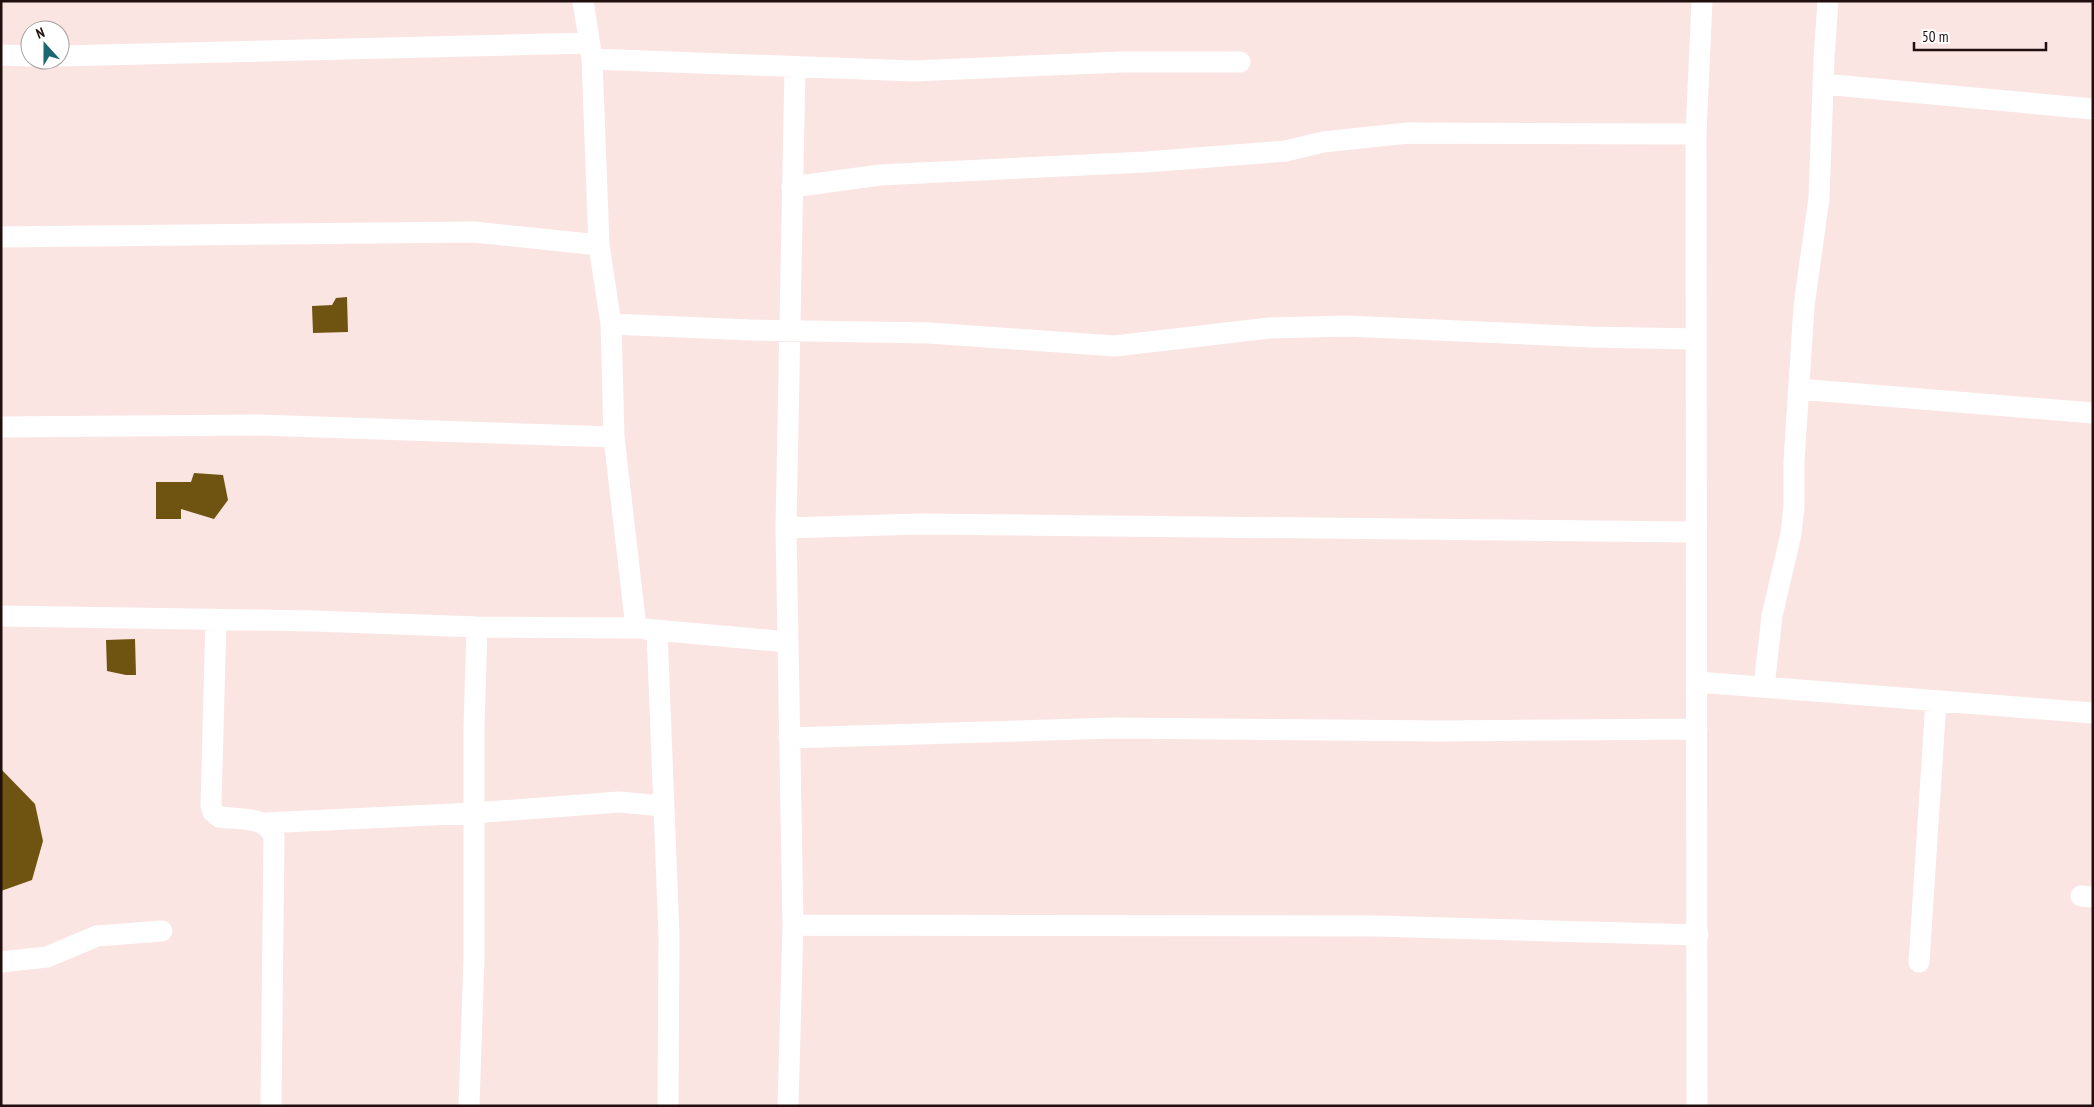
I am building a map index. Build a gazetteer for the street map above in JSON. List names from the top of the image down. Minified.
{"scale_bar":"50 m","north":"top"}
